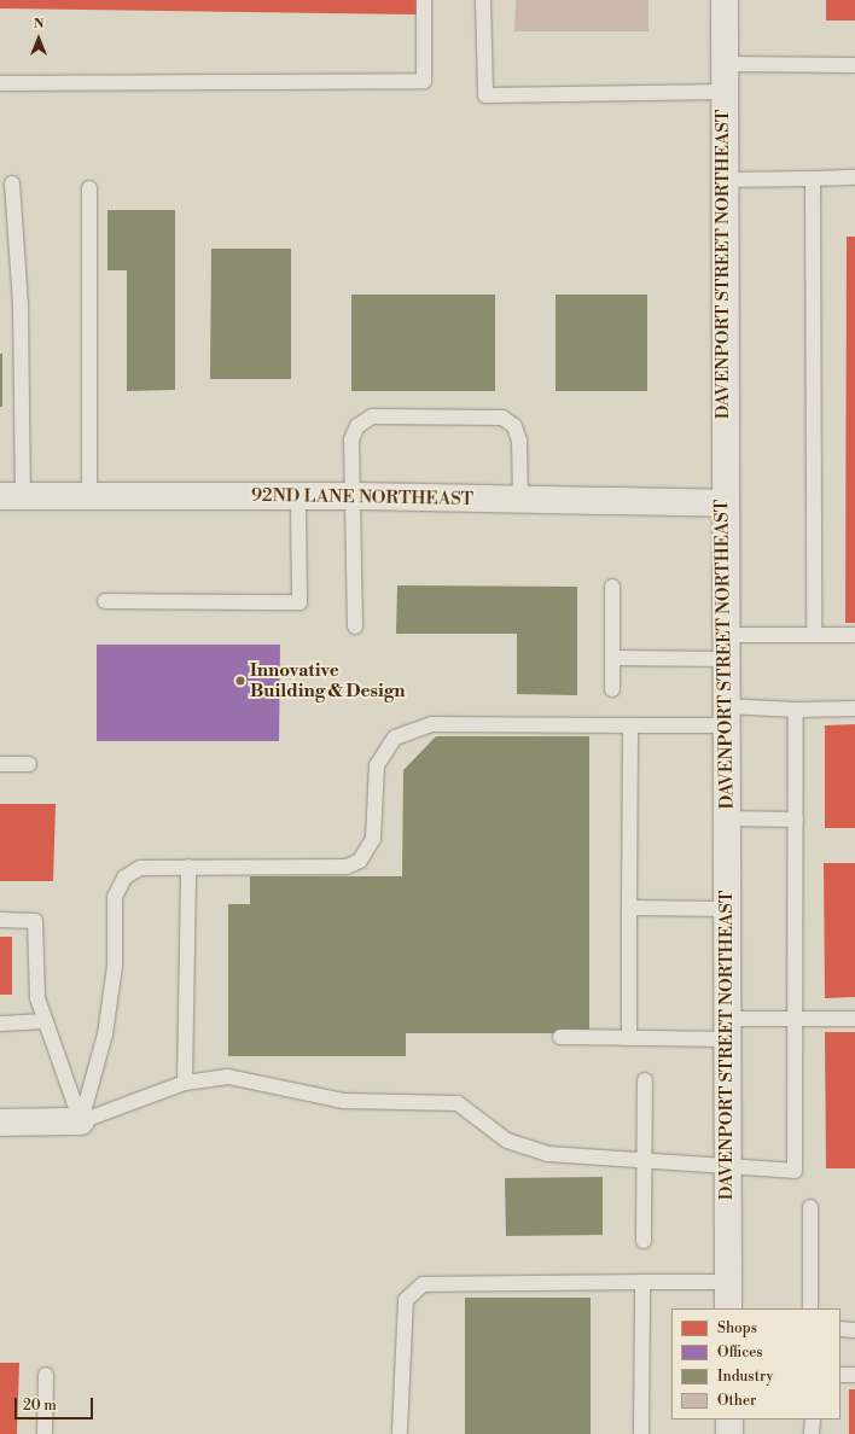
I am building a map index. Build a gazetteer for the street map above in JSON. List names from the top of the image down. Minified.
{"streets":{"street":["DAVENPORT STREET NORTHEAST","92ND LANE NORTHEAST"]},"crossings":[["DAVENPORT STREET NORTHEAST","92ND LANE NORTHEAST"]],"places":["Innovative Building & Design"],"legend":["Shops","Offices","Industry","Other"],"scale_bar":"20 m","north":"top"}
